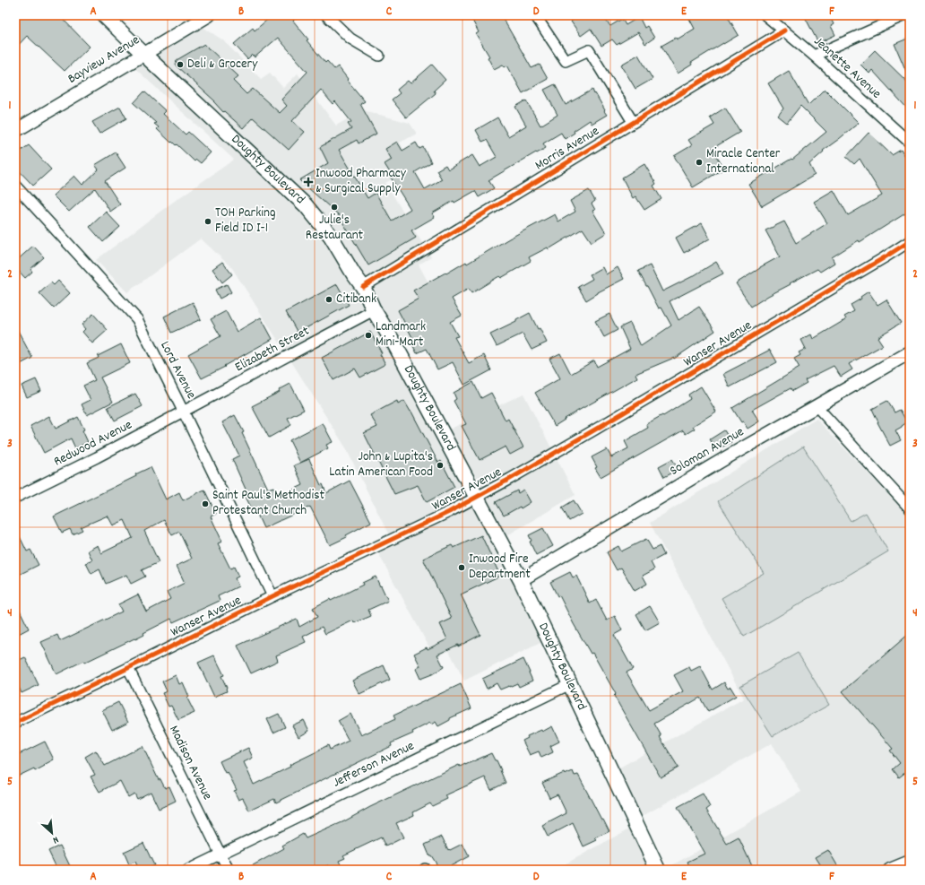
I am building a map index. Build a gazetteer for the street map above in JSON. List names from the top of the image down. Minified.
{"streets":{"main road":["Doughty Boulevard"],"street":["Bayview Avenue","Jeanette Avenue","Morris Avenue","Wanser Avenue","Elizabeth Street","Lord Avenue","Redwood Avenue","Soloman Avenue","Madison Avenue","Jefferson Avenue"]},"crossings":[["Bayview Avenue","Doughty Boulevard"],["Jeanette Avenue","Morris Avenue"],["Morris Avenue","Doughty Boulevard"],["Doughty Boulevard","Wanser Avenue"],["Doughty Boulevard","Elizabeth Street"],["Doughty Boulevard","Soloman Avenue"],["Doughty Boulevard","Jefferson Avenue"],["Wanser Avenue","Lord Avenue"],["Wanser Avenue","Madison Avenue"],["Elizabeth Street","Lord Avenue"],["Elizabeth Street","Redwood Avenue"],["Lord Avenue","Redwood Avenue"],["Madison Avenue","Jefferson Avenue"]],"places":{"other":["Deli & Grocery","Miracle Center International","Julie's Restaurant","TOH Parking Field ID I-1","Citibank","Landmark Mini-Mart","John & Lupita's Latin American Food","Saint Paul's Methodist Protestant Church","Inwood Fire Department"],"health":["Inwood Pharmacy & Surgical Supply"]},"north":"bottom right","grid":{"columns":["A","B","C","D","E","F"],"rows":["1","2","3","4","5"]}}
